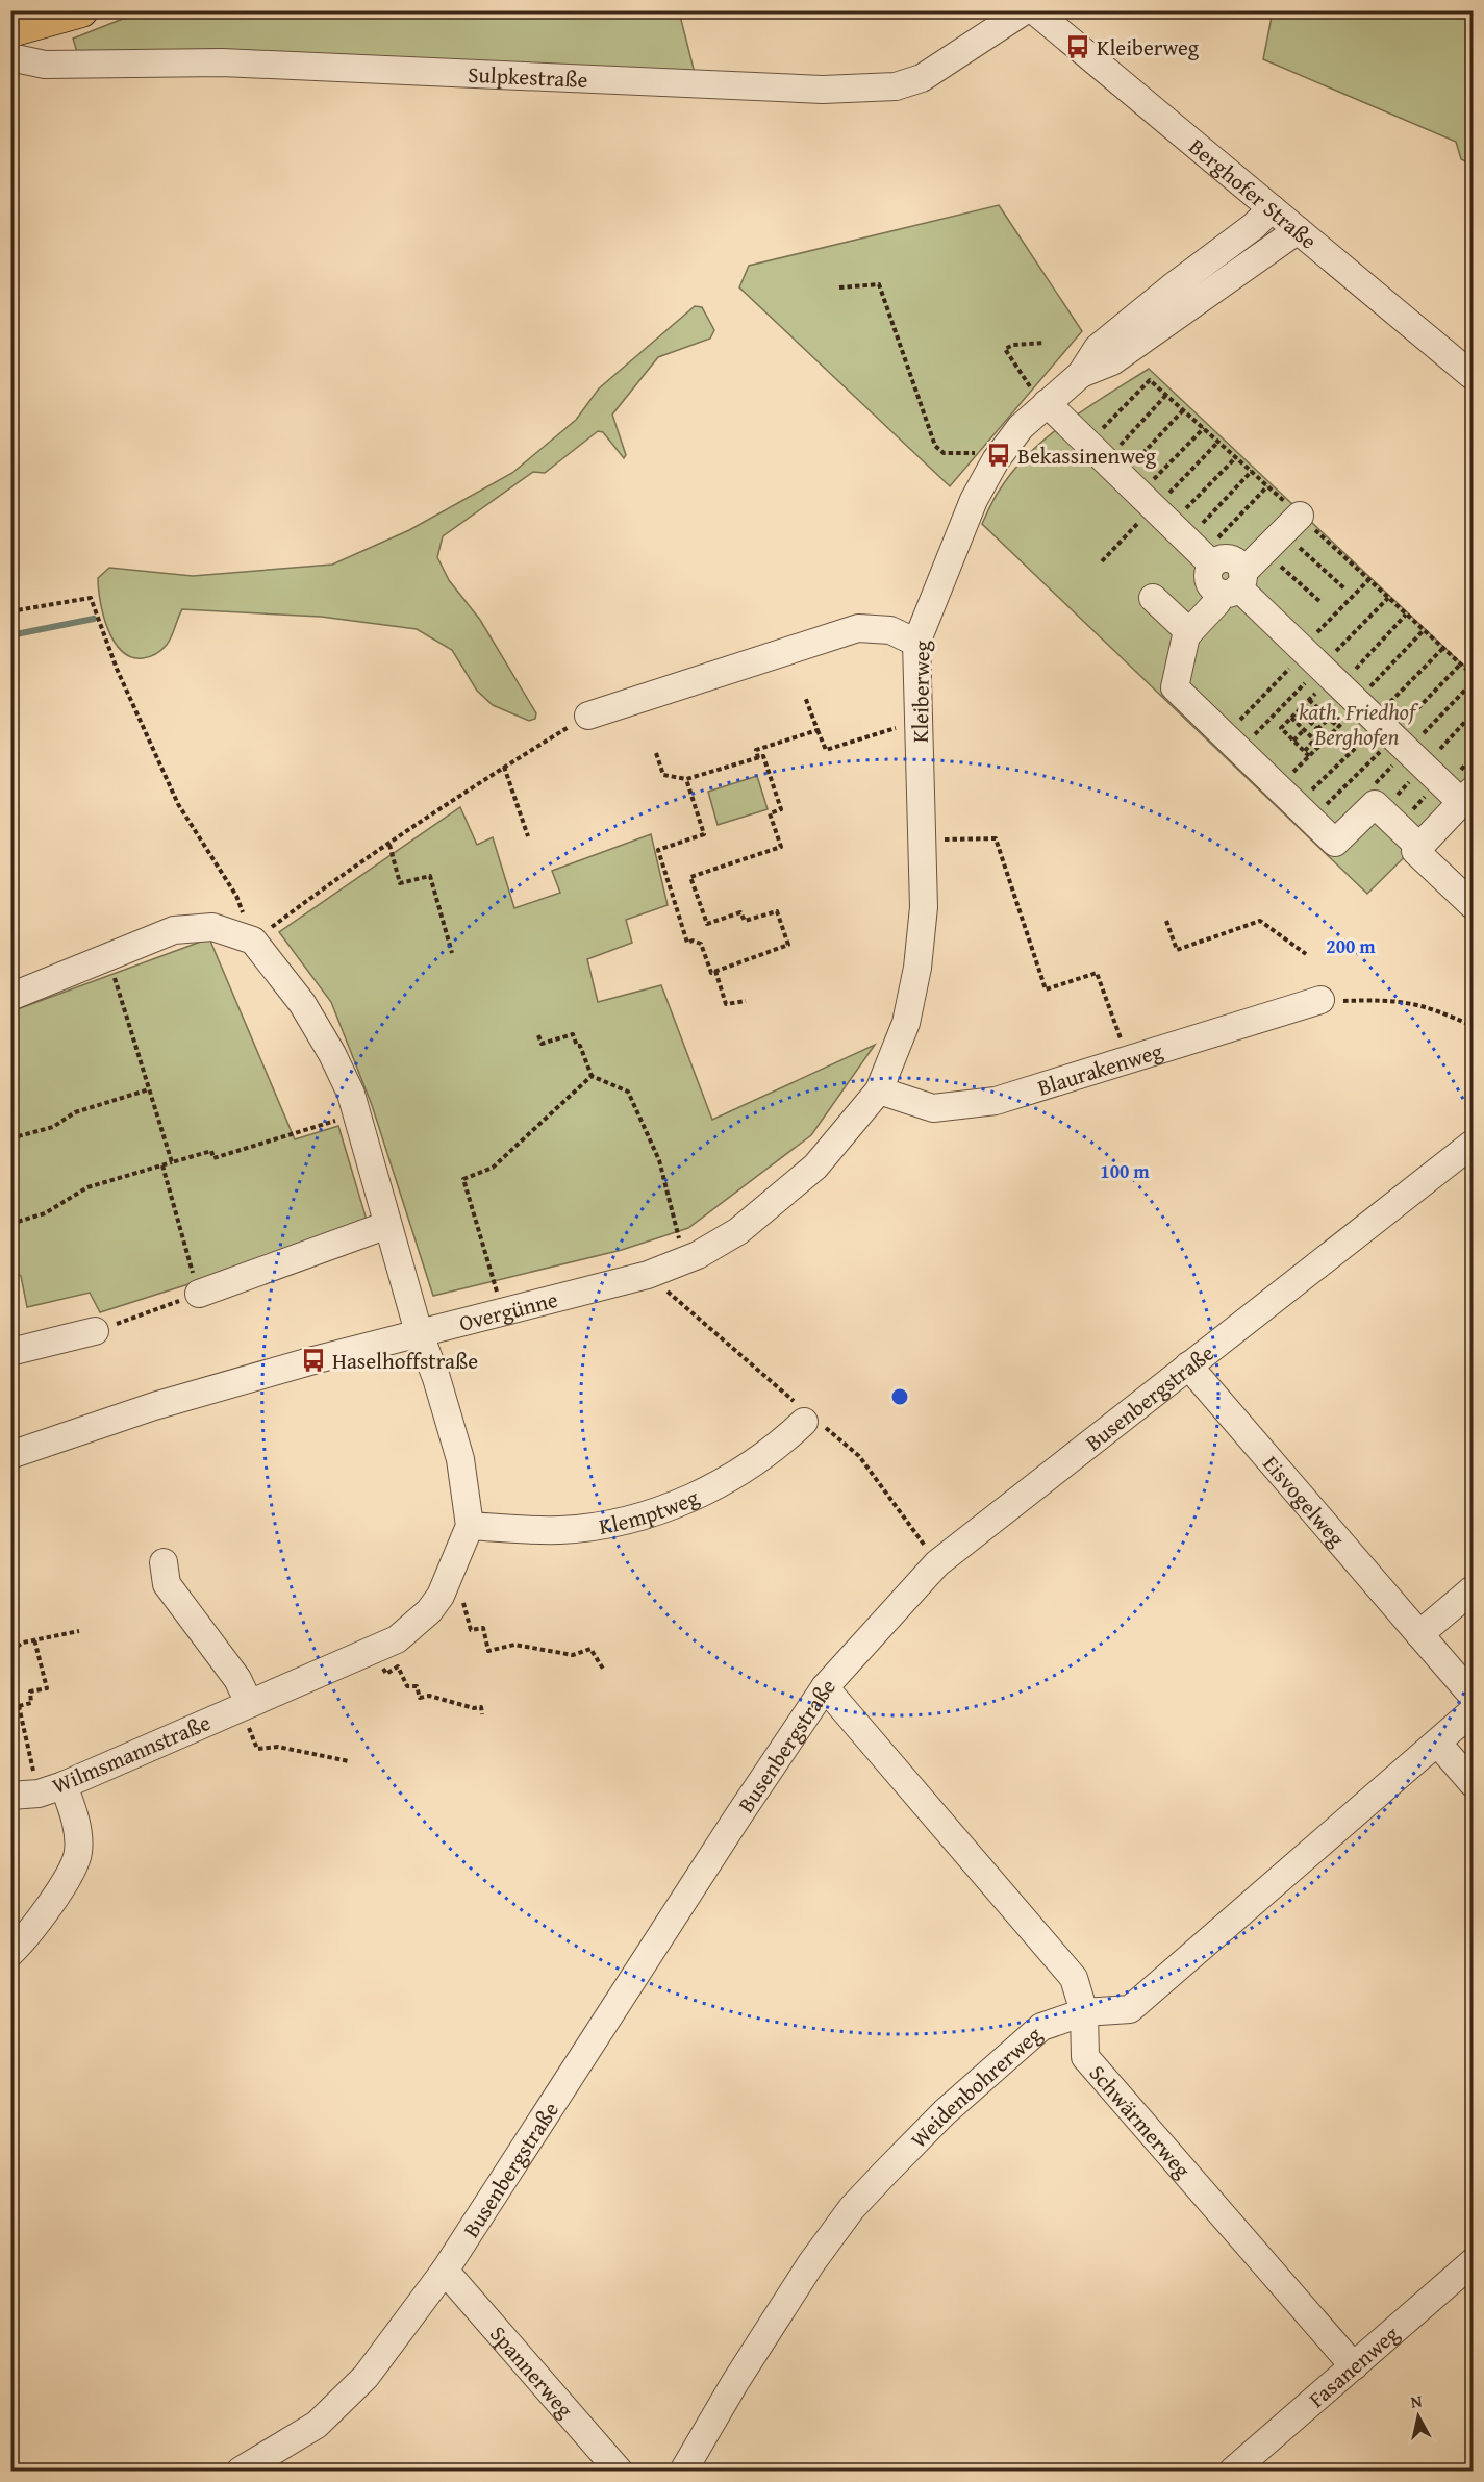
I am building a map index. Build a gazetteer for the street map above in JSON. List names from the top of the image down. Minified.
{"streets":{"street":["Sulpkestraße","Berghofer Straße","Kleiberweg","Blaurakenweg","Overgünne","Busenbergstraße","Eisvogelweg","Klemptweg","Wilmsmannstraße","Weidenbohrerweg","Schwärmerweg","Fasanenweg","Spannerweg"]},"crossings":[["Sulpkestraße","Berghofer Straße"],["Berghofer Straße","Kleiberweg"],["Kleiberweg","Overgünne"],["Blaurakenweg","Overgünne"],["Busenbergstraße","Eisvogelweg"],["Busenbergstraße","Schwärmerweg"],["Busenbergstraße","Spannerweg"],["Klemptweg","Wilmsmannstraße"],["Weidenbohrerweg","Schwärmerweg"],["Schwärmerweg","Fasanenweg"]],"parks":["kath. Friedhof Berghofen"],"places":{"bus stop":["Kleiberweg","Bekassinenweg","Haselhoffstraße"]},"north":"top","rings":["200 m","100 m"]}
